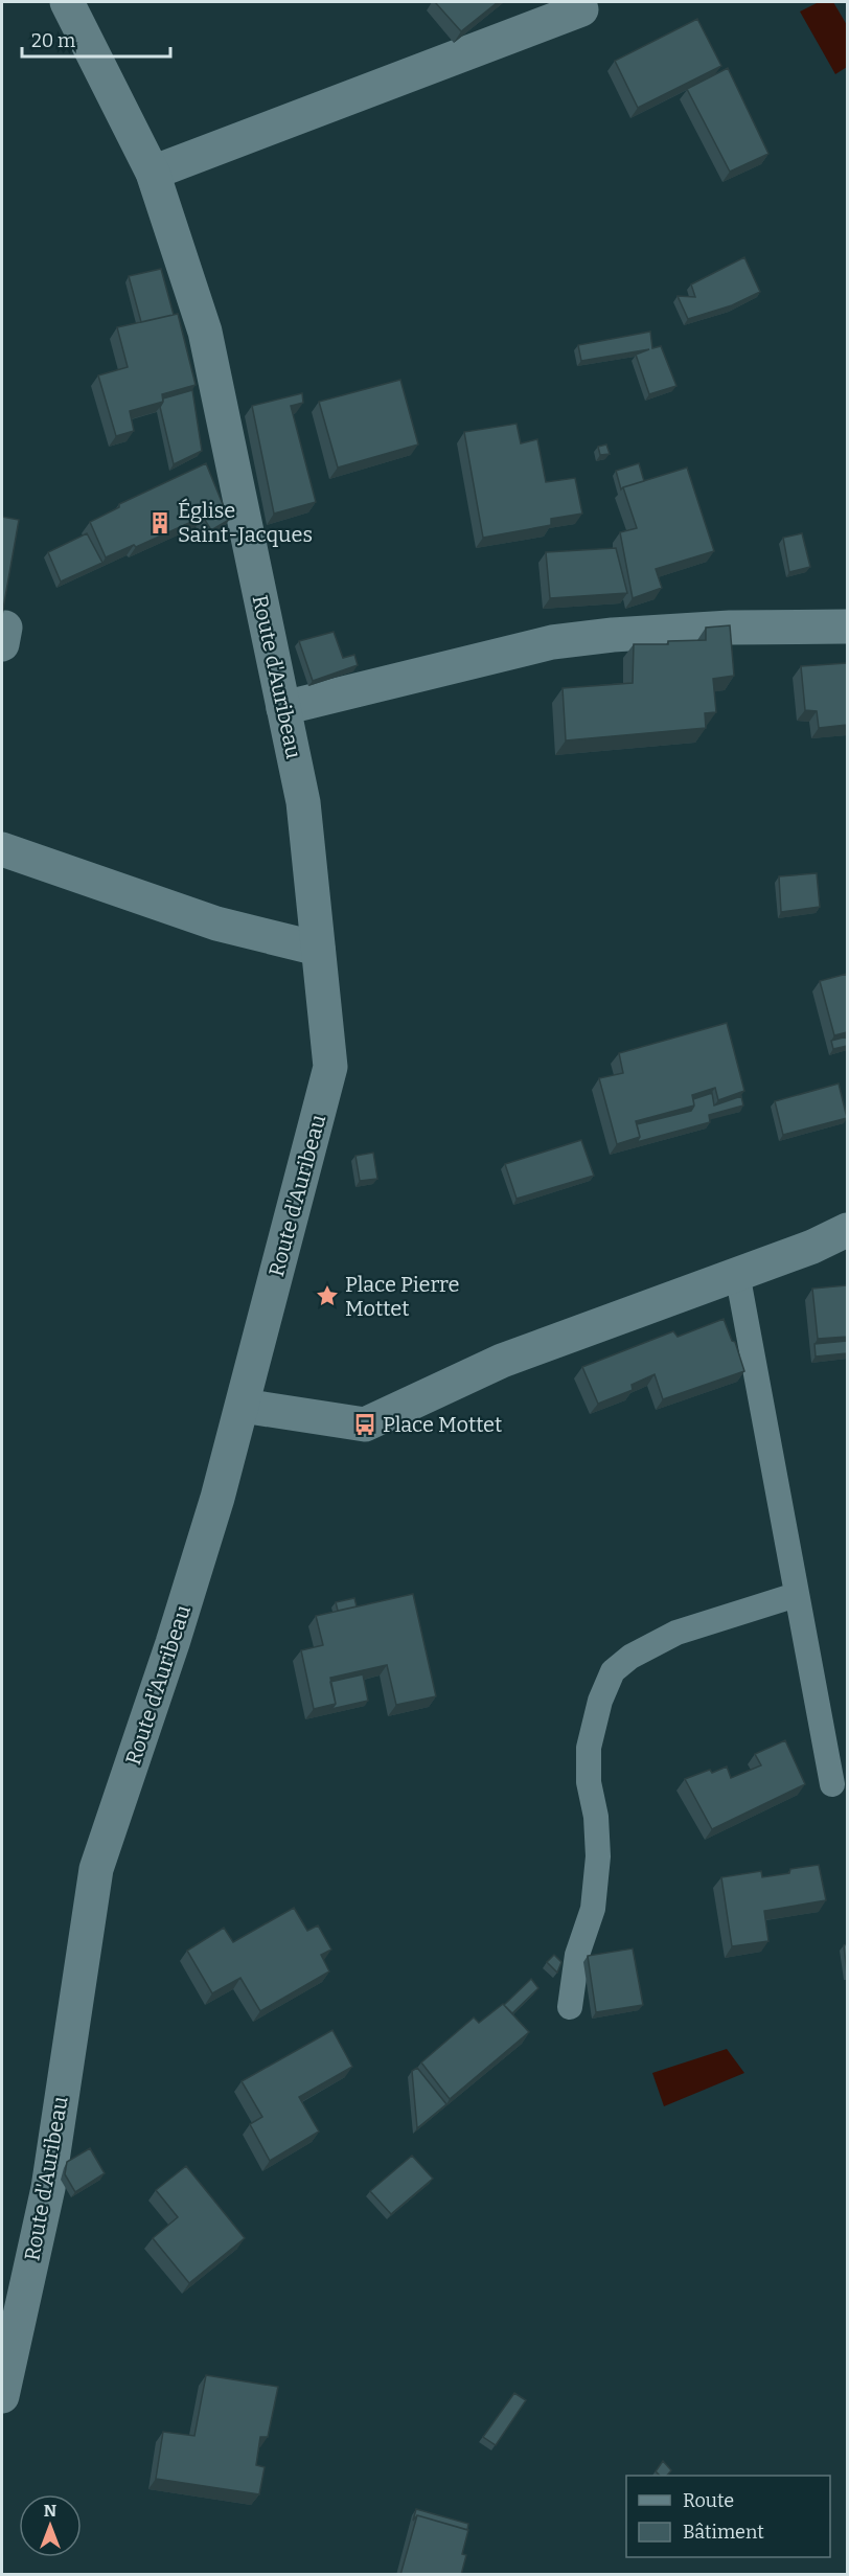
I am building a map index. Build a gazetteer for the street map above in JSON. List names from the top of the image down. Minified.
{"streets":{"street":["Route d'Auribeau"]},"places":{"building":["Église Saint-Jacques"],"place":["Place Pierre Mottet"],"bus stop":["Place Mottet"]},"legend":["Route","Bâtiment"],"scale_bar":"20 m","north":"top"}
